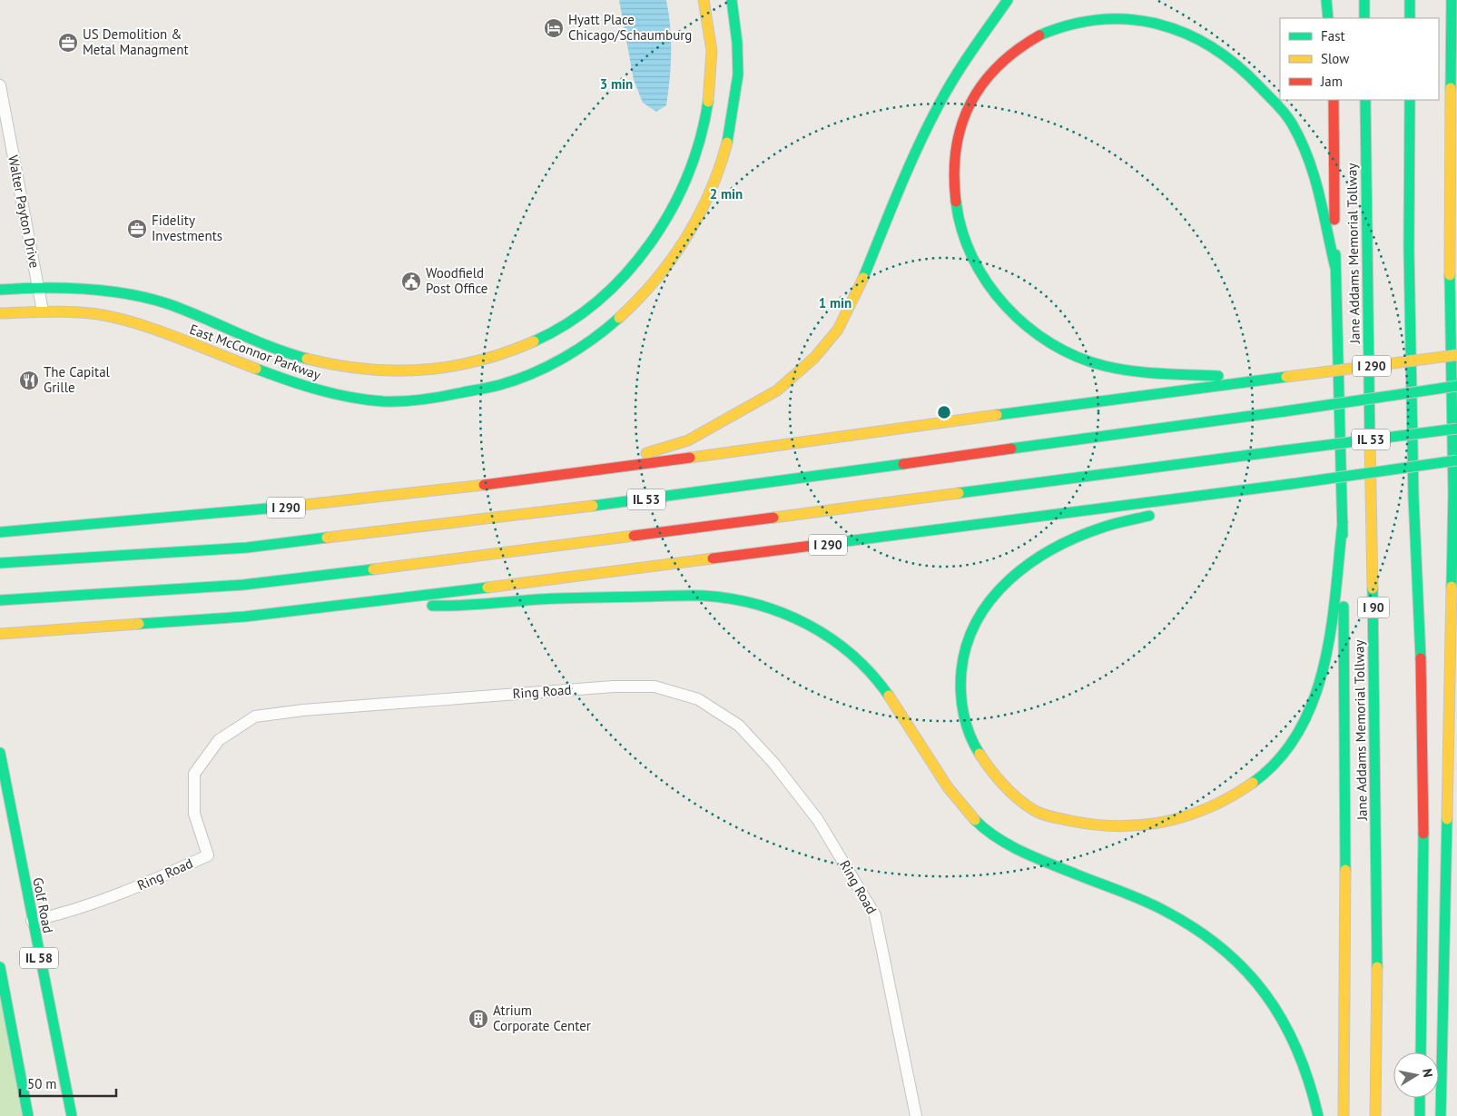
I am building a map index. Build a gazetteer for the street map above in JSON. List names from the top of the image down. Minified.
{"streets":{"main road":["Jane Addams Memorial Tollway","East McConnor Parkway","I 290","IL 53","I 90","Golf Road","IL 58"],"street":["Walter Payton Drive","Ring Road"]},"crossings":[["Walter Payton Drive","East McConnor Parkway"],["Ring Road","Golf Road"]],"places":{"hotel":["Hyatt Place Chicago/Schaumburg"],"office":["US Demolition & Metal Managment","Fidelity Investments"],"public building":["Woodfield Post Office"],"restaurant":["The Capital Grille"],"building":["Atrium Corporate Center"]},"legend":["Fast","Slow","Jam"],"scale_bar":"50 m","north":"right","rings":["3 min","2 min","1 min"]}
